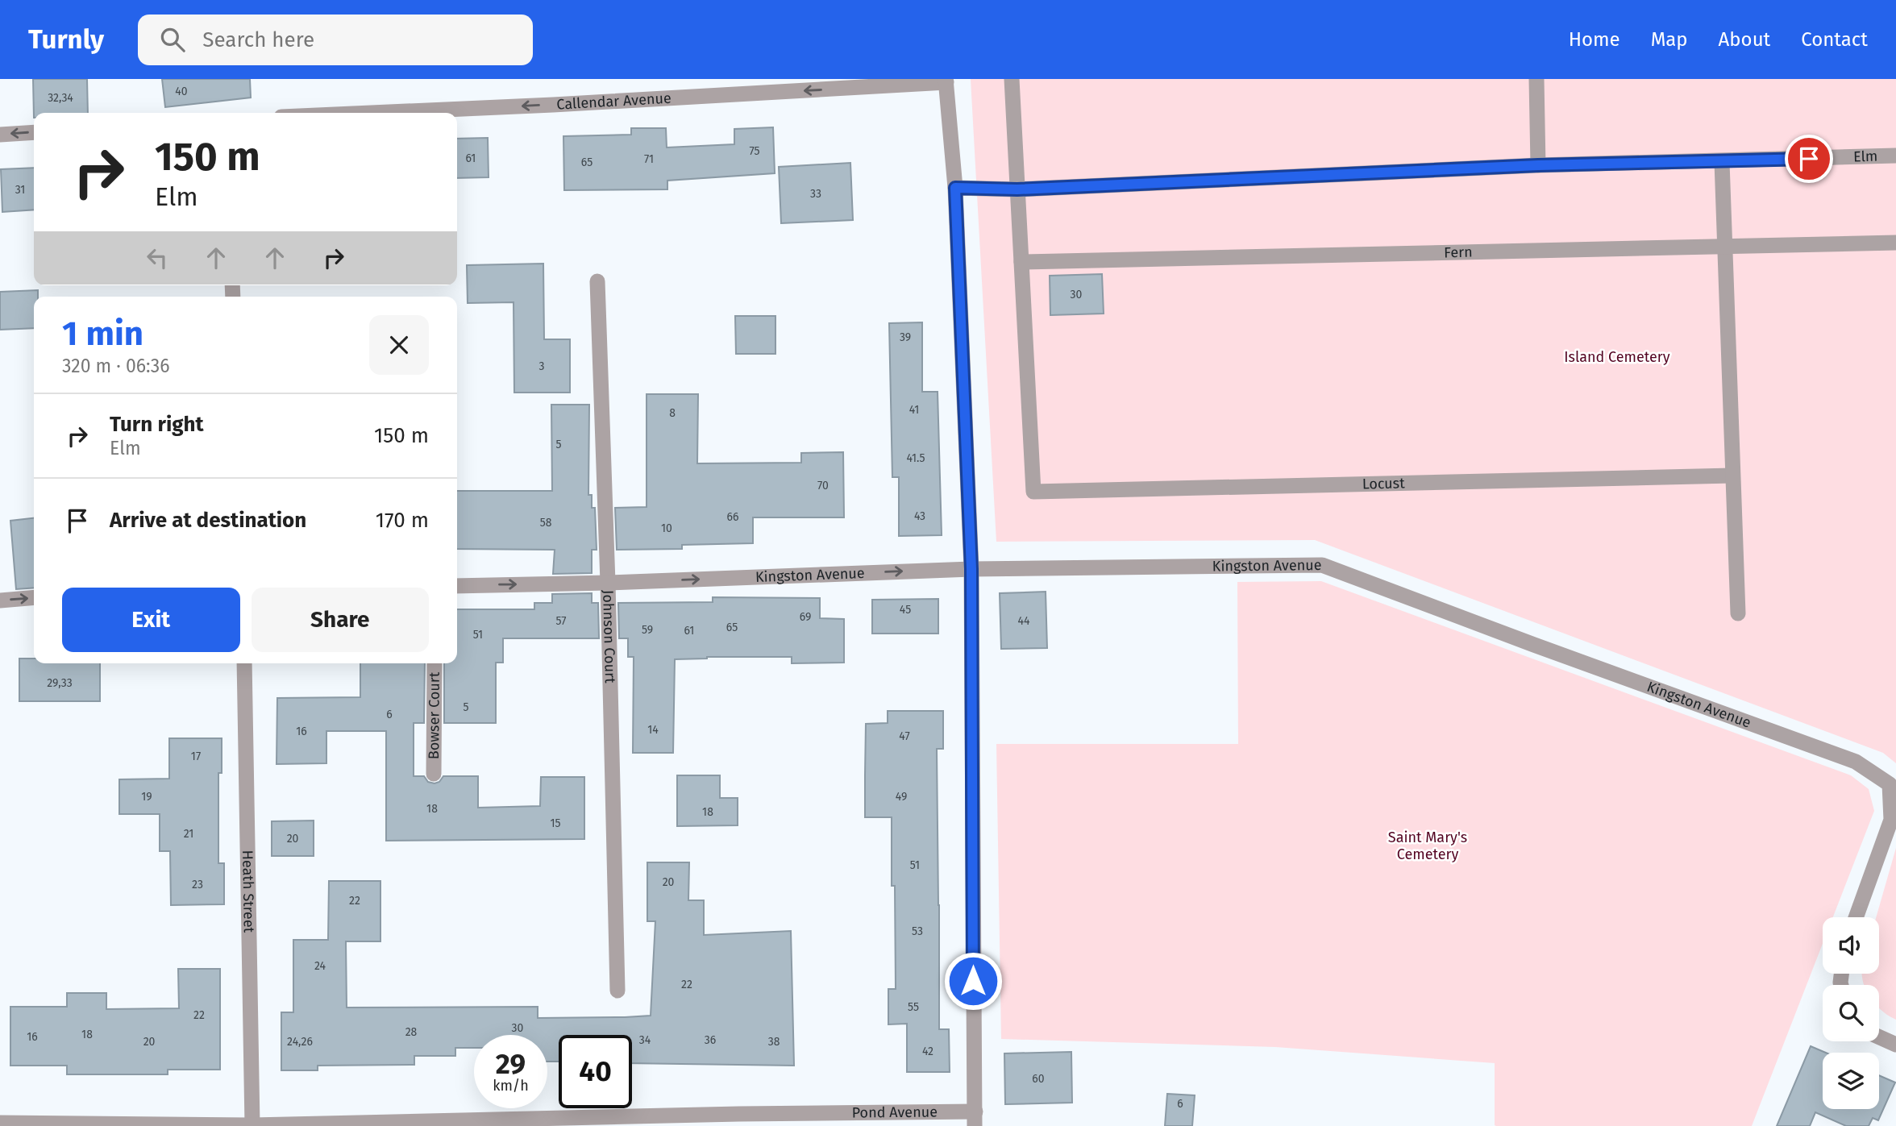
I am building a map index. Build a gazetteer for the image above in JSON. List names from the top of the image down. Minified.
{"streets":{"street":["Callendar Avenue","Elm","Fern","Locust","Kingston Avenue","Johnson Court","Bowser Court","Heath Street","Pond Avenue"]},"crossings":[["Fern","Locust"],["Kingston Avenue","Johnson Court"],["Heath Street","Pond Avenue"]],"one_way":["Callendar Avenue"],"parks":["Island Cemetery","Saint Mary's Cemetery"],"house_numbers":["40","32,34","75","61","71","65","31","33","30","39","3","41","8","5","41.5","70","43","66","58","10","45","69","57","44","65","59","61","51","29,33","5","6","14","16","47","17","19","49","18","18","15","21","20","51","20","23","22","53","24","22","55","22","30","28","18","16","34","36","20","24,26","38","42","60","6"],"page":{"header":"Turnly","search":"Search here","nav":["Home","Map","About","Contact"],"turn":["150 m","Elm"],"heading":["1 min","320 m · 06:36"],"list":[{"name":"Turn right","note":"Elm","value":"150 m"},{"name":"Arrive at destination","value":"170 m"}],"buttons":["Exit","Share"],"speed":"29 km/h","limit":"40"}}
